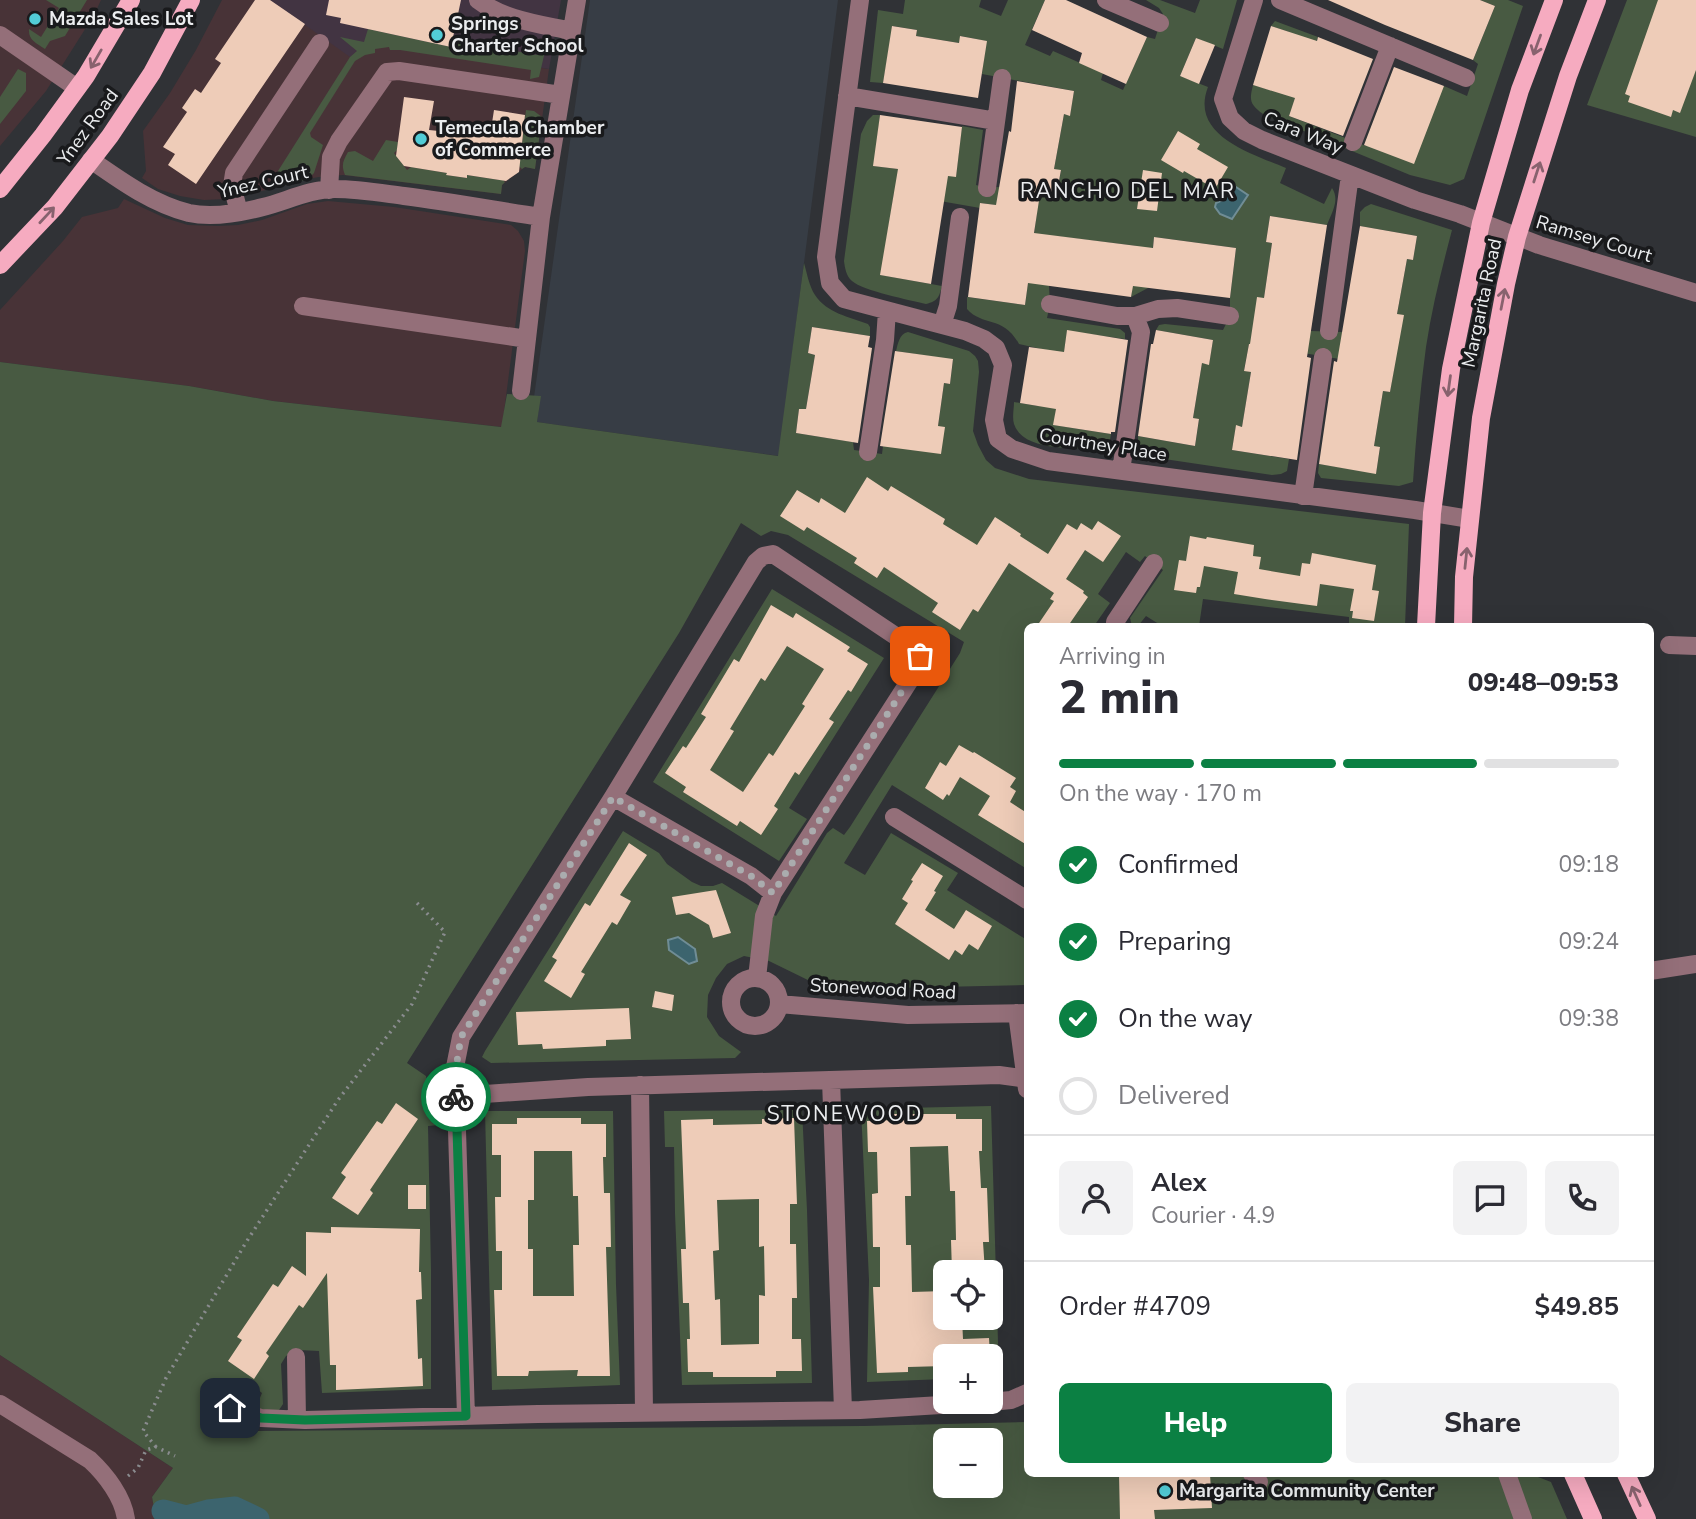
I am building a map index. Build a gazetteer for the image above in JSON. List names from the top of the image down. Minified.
{"streets":{"main road":["Ynez Road","Margarita Road"],"street":["Cara Way","Ynez Court","Ramsey Court","Courtney Place","Stonewood Road"]},"crossings":[["Ynez Road","Ynez Court"],["Cara Way","Ramsey Court"],["Cara Way","Margarita Road"],["Ramsey Court","Margarita Road"],["Margarita Road","Courtney Place"]],"districts":["RANCHO DEL MAR","STONEWOOD"],"places":["Mazda Sales Lot","Springs Charter School","Temecula Chamber of Commerce","Margarita Community Center"],"page":{"heading":["2 min","Arriving in","09:48–09:53"],"panel":["Alex","Courier · 4.9","Order #4709","$49.85"],"bar":"On the way · 170 m","list":[["Confirmed","09:18"],["Preparing","09:24"],["On the way","09:38"],"Delivered"],"map_buttons":["+","−"],"buttons":["Help","Share"]}}
